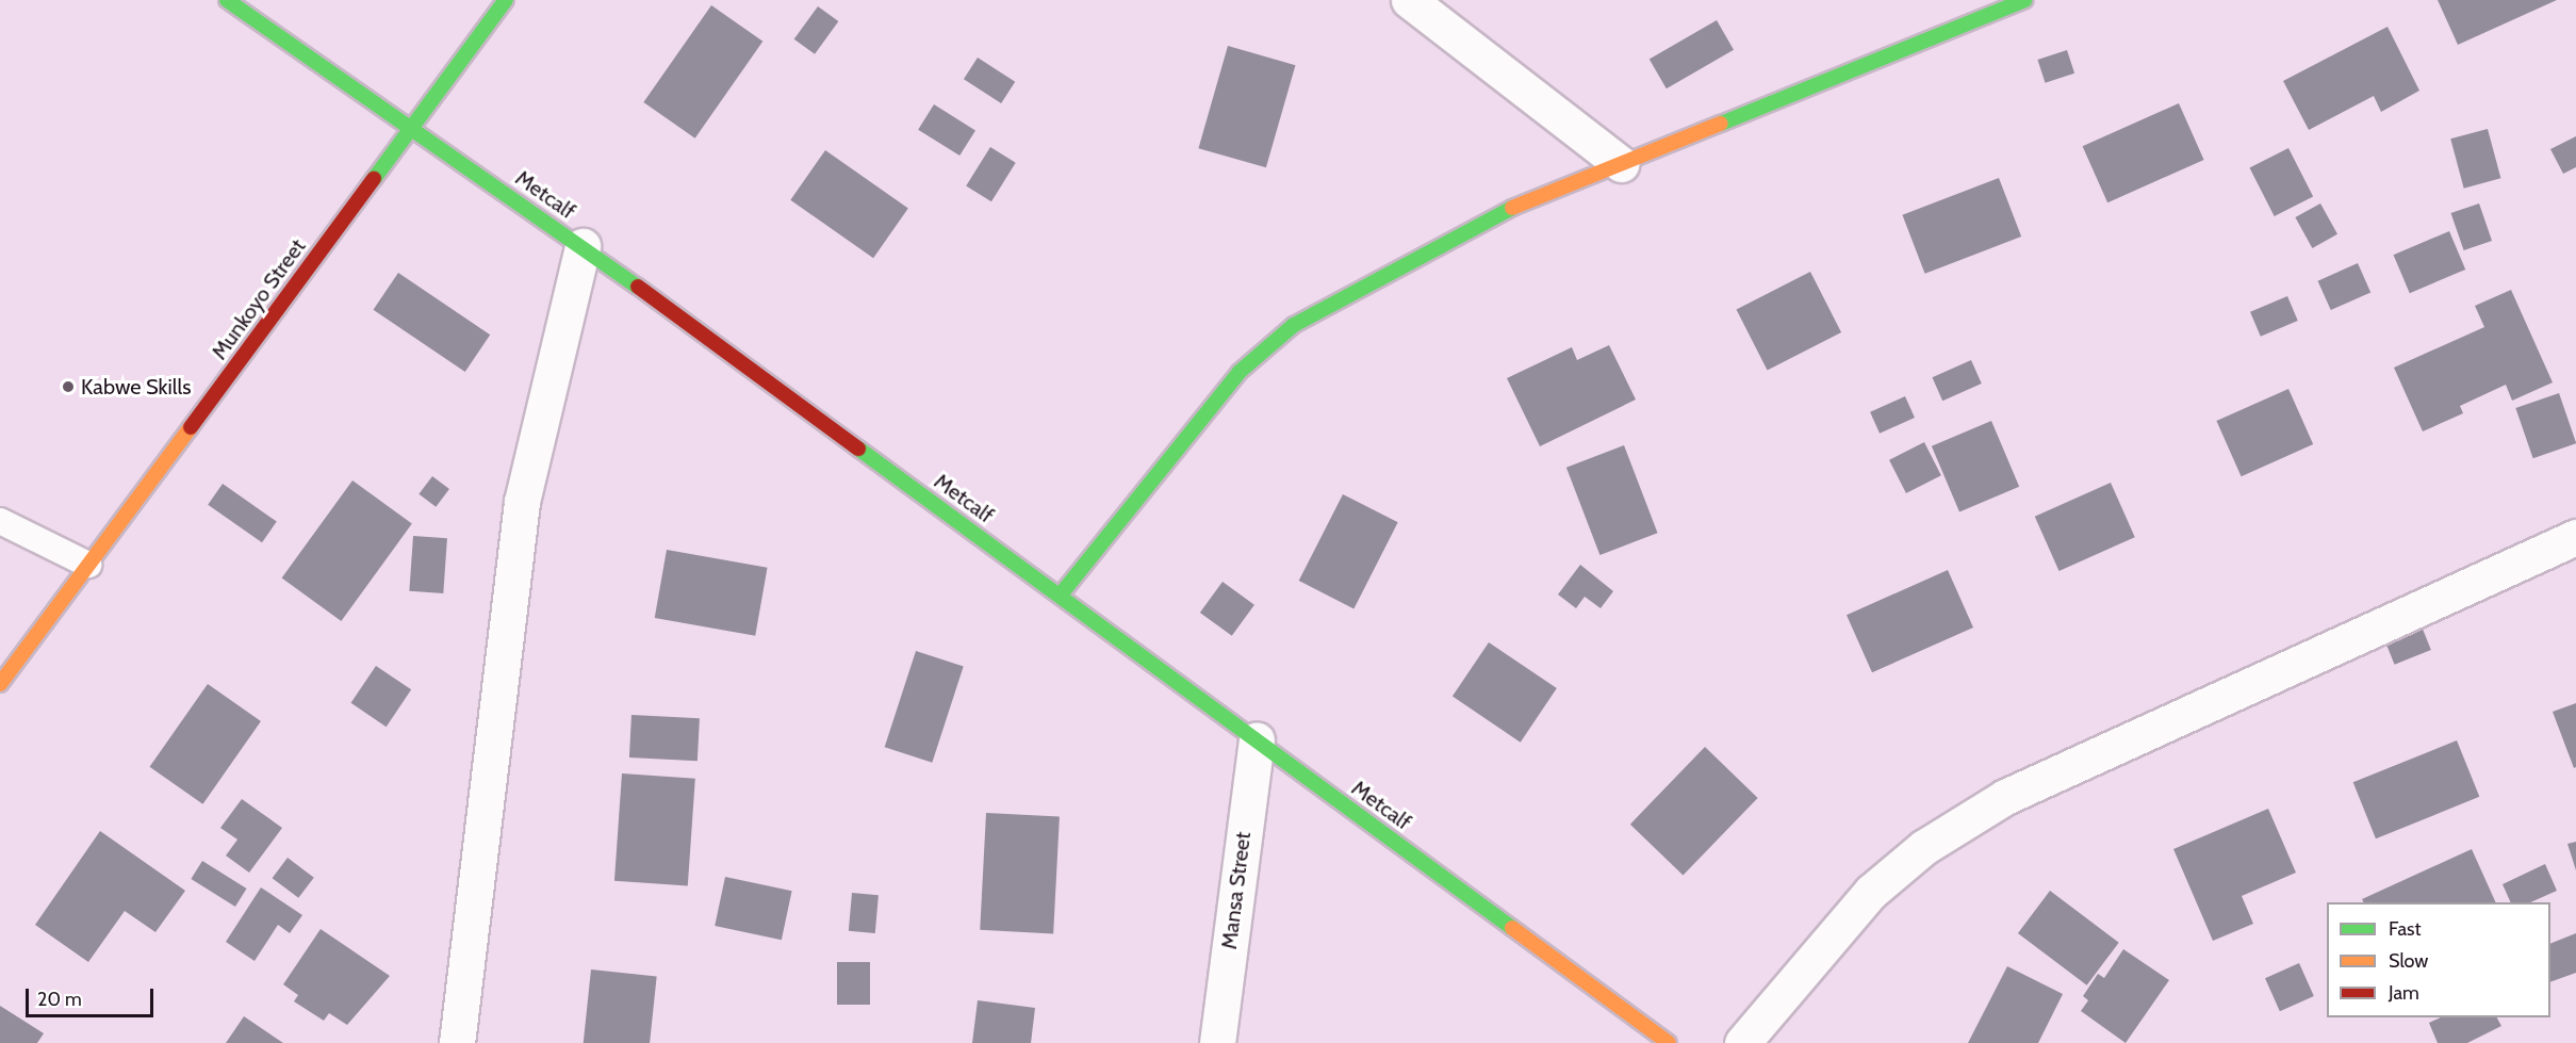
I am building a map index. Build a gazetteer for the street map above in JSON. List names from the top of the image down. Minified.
{"streets":{"street":["Metcalf","Munkoyo Street","Mansa Street"]},"crossings":[["Metcalf","Munkoyo Street"],["Metcalf","Mansa Street"]],"places":["Kabwe Skills"],"legend":["Fast","Slow","Jam"],"scale_bar":"20 m"}
